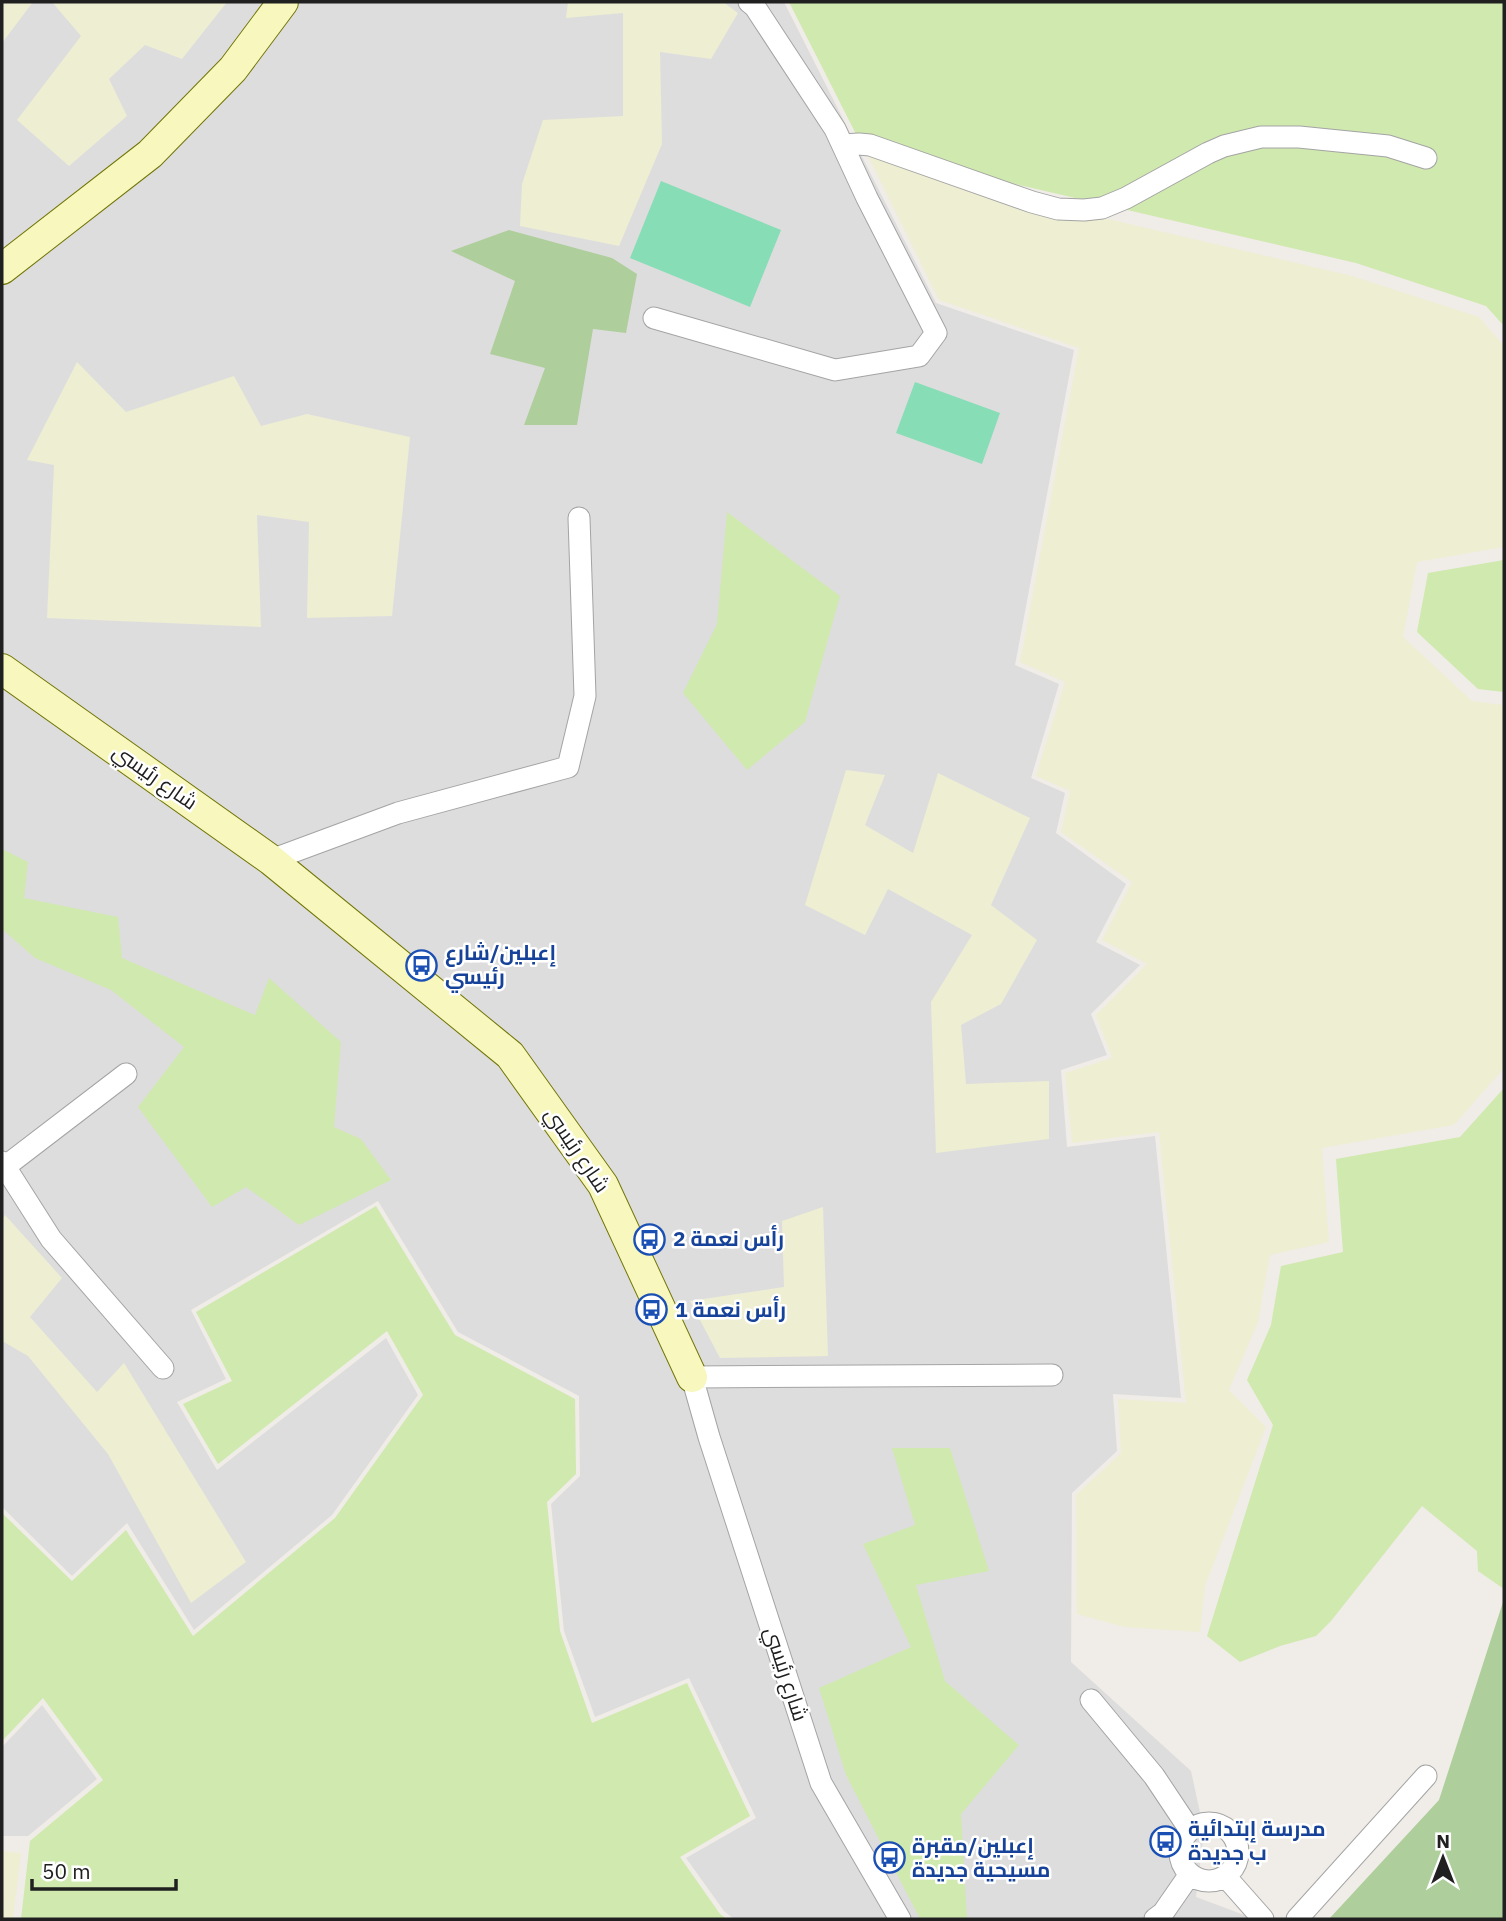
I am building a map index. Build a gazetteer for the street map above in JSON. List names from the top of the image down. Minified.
{"streets":{"street":["شارع رئيسي"]},"places":{"bus stop":["إعبلين/شارع رئيسي","رأس نعمة 2","رأس نعمة 1","مدرسة إبتدائية ب جديدة","إعبلين/مقبرة مسيحية جديدة"]},"scale_bar":"50 m","north":"top"}
